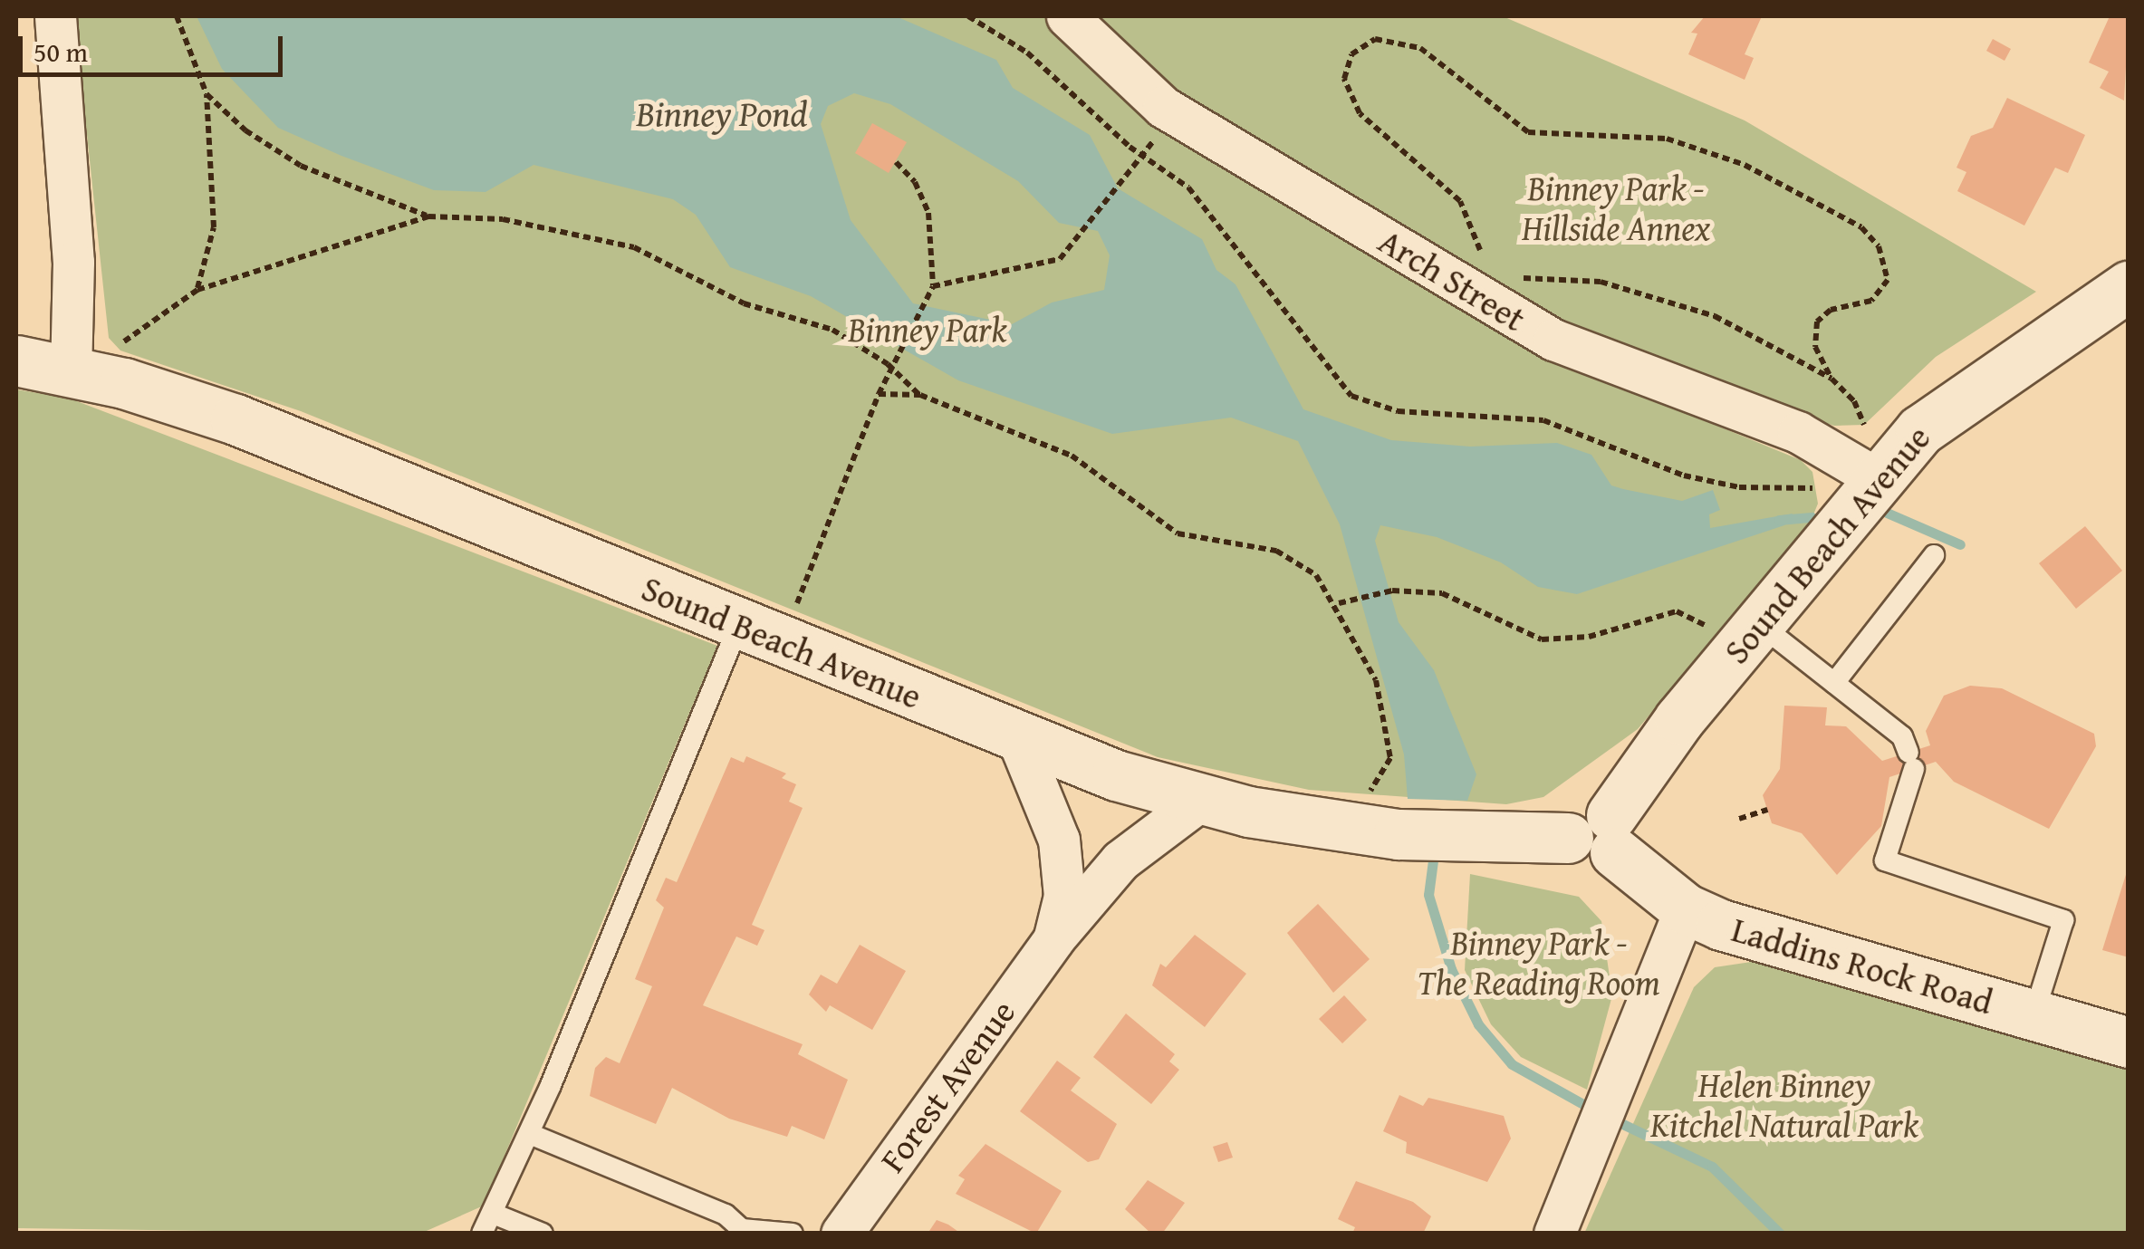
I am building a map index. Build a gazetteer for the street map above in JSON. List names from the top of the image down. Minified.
{"streets":{"street":["Arch Street","Sound Beach Avenue","Laddins Rock Road","Forest Avenue"]},"crossings":[["Arch Street","Sound Beach Avenue"],["Sound Beach Avenue","Laddins Rock Road"],["Sound Beach Avenue","Forest Avenue"]],"water":["Binney Pond"],"parks":["Binney Park - Hillside Annex","Binney Park","Binney Park - The Reading Room","Helen Binney Kitchel Natural Park"],"scale_bar":"50 m"}
